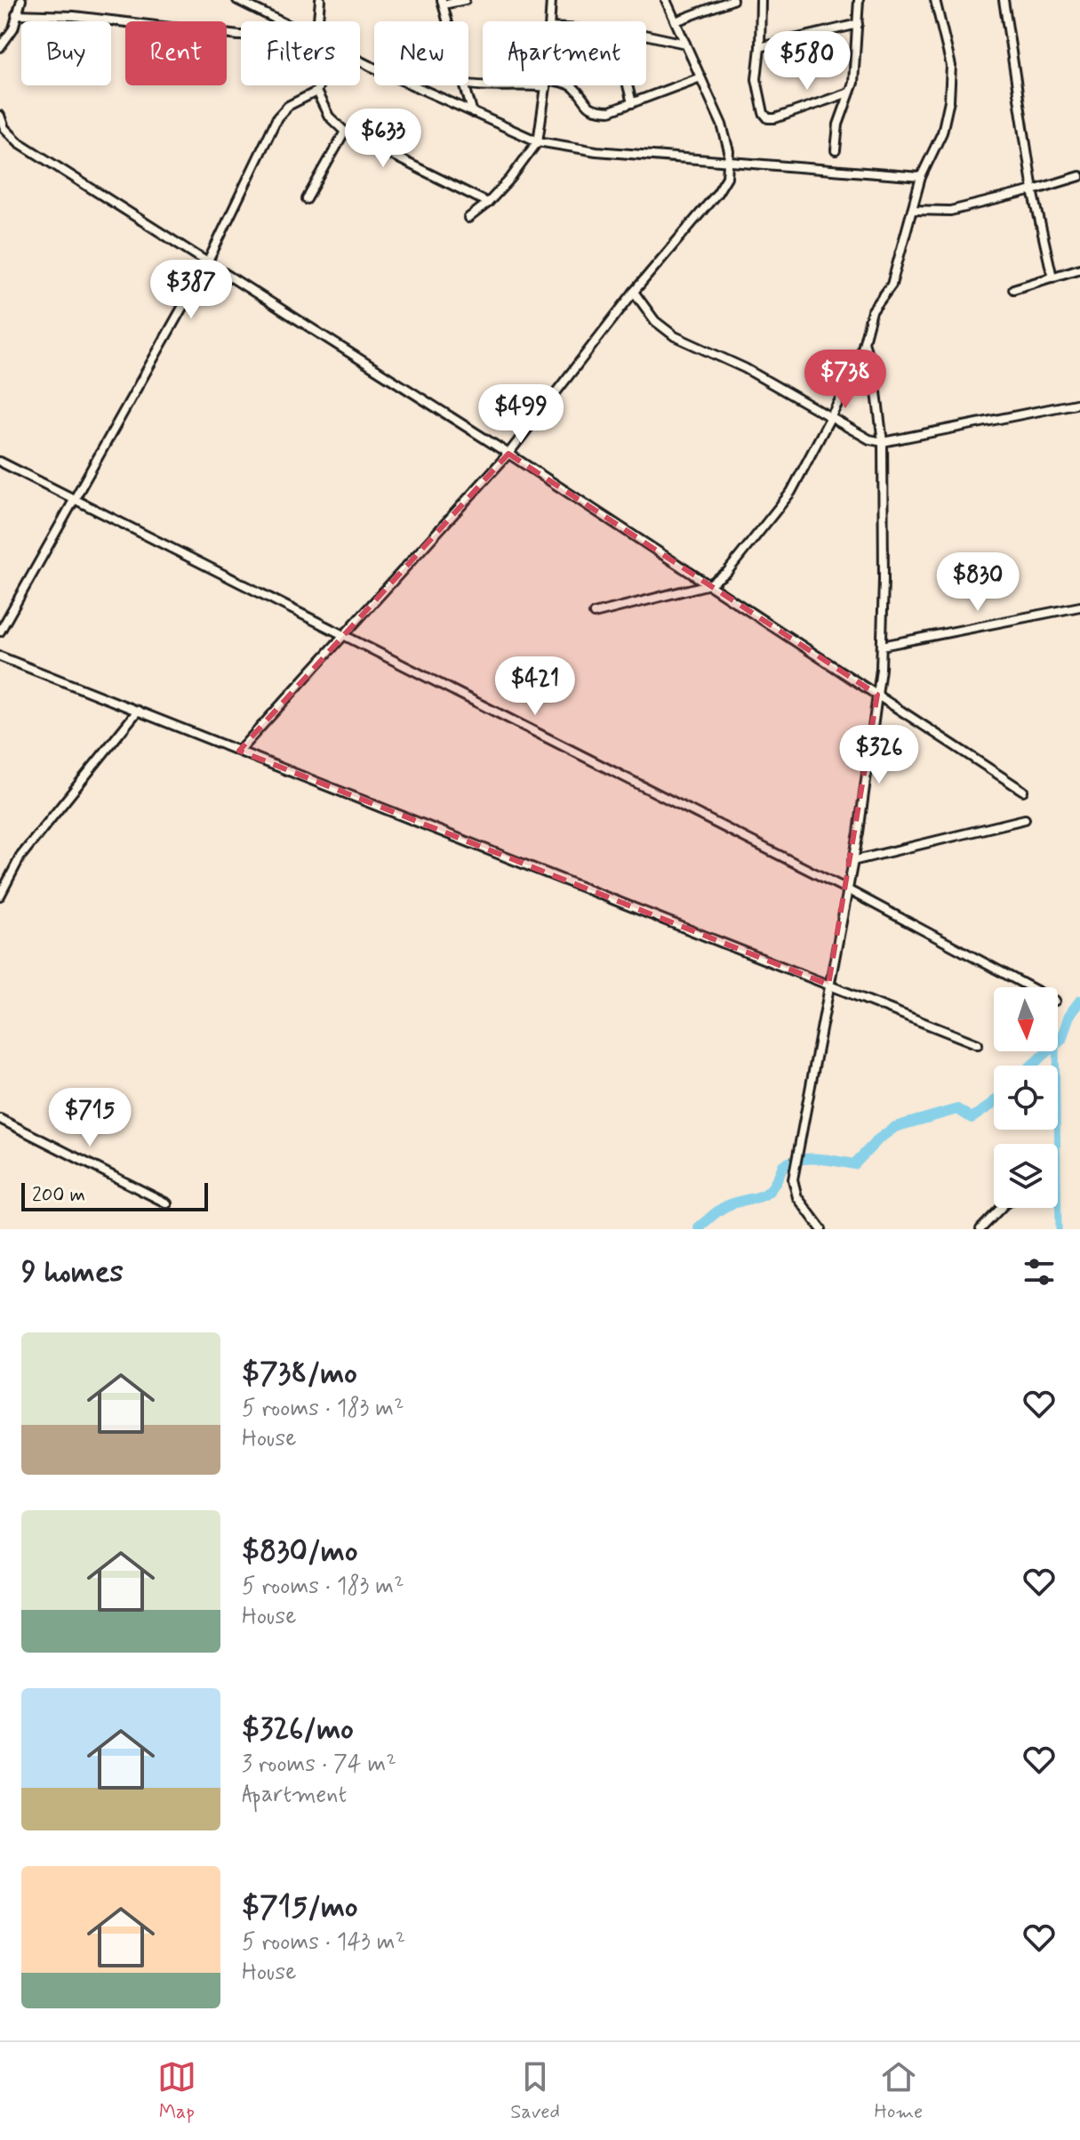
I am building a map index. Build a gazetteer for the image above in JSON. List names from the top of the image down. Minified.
{"scale_bar":"200 m","north":"bottom","page":{"chip":["Buy","Rent","Filters","New","Apartment"],"price":["$580","$633","$387","$738","$499","$830","$421","$326","$715"],"scale":"200 m","heading":"9 homes","list":[{"name":"$738/mo","note":"5 rooms · 183 m² · House"},{"name":"$830/mo","note":"5 rooms · 183 m² · House"},{"name":"$326/mo","note":"3 rooms · 74 m² · Apartment"},{"name":"$715/mo","note":"5 rooms · 143 m² · House"}],"tabs":["Map","Saved","Home"]}}
